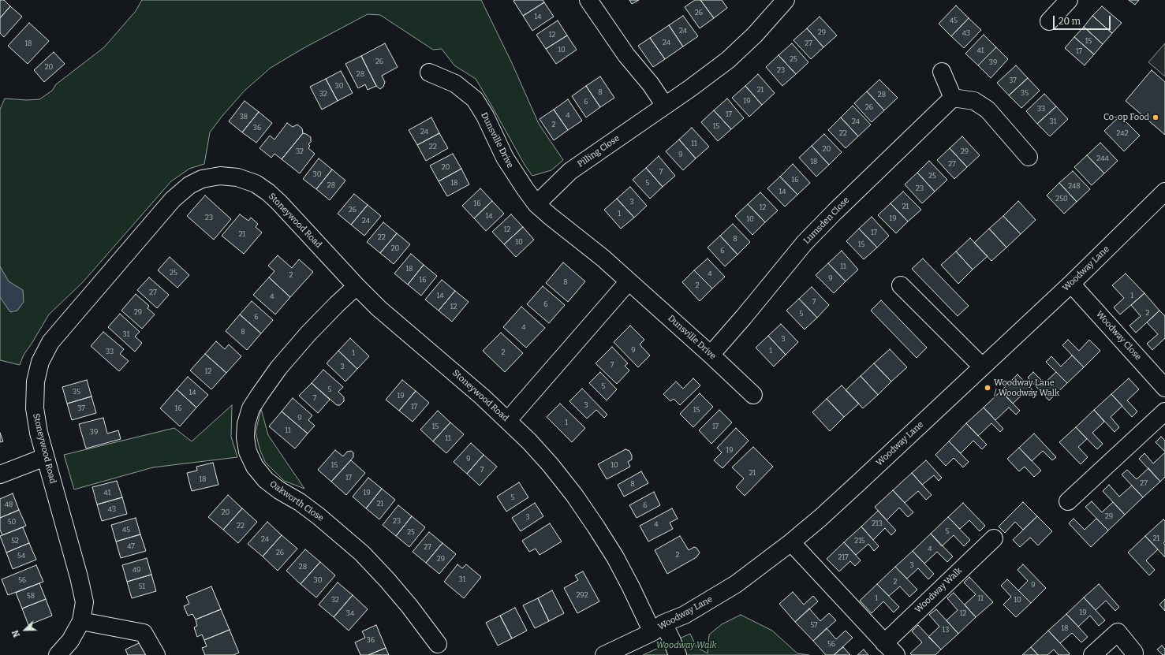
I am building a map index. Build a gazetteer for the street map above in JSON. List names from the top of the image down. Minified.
{"streets":{"street":["Dunsville Drive","Pilling Close","Stoneywood Road","Lumsden Close","Woodway Lane","Woodway Close","Oakworth Close","Woodway Walk"]},"crossings":[["Dunsville Drive","Pilling Close"],["Dunsville Drive","Lumsden Close"],["Stoneywood Road","Woodway Lane"],["Stoneywood Road","Oakworth Close"],["Woodway Lane","Woodway Close"]],"parks":["Woodway Walk"],"places":["Co-op Food","Woodway Lane / Woodway Walk"],"house_numbers":["26","14","45","24","29","43","12","15","24","18","27","10","41","17","25","26","39","20","23","28","37","30","21","8","35","32","28","19","6","26","33","17","4","38","24","31","2","15","36","24","22","242","11","22","20","32","29","9","244","18","27","20","7","30","25","16","18","5","28","248","23","14","250","3","16","21","12","26","1","14","23","19","10","24","12","17","21","22","8","10","15","20","6","11","18","25","4","2","9","16","8","2","27","14","1","4","7","6","12","29","2","5","6","4","8","31","3","9","1","33","2","1","7","3","12","5","5","35","14","19","7","3","17","37","16","15","9","1","15","17","11","39","11","19","9","15","10","7","21","17","18","27","8","41","19","5","21","48","6","43","20","29","3","23","50","213","4","22","45","5","25","21","24","52","215","47","27","4","26","2","54","217","29","3","28","49","31","56","30","2","9","51","292","58","1","11","32","10","19","34","12","57","18","13","36","56"],"scale_bar":"20 m","north":"bottom left"}
